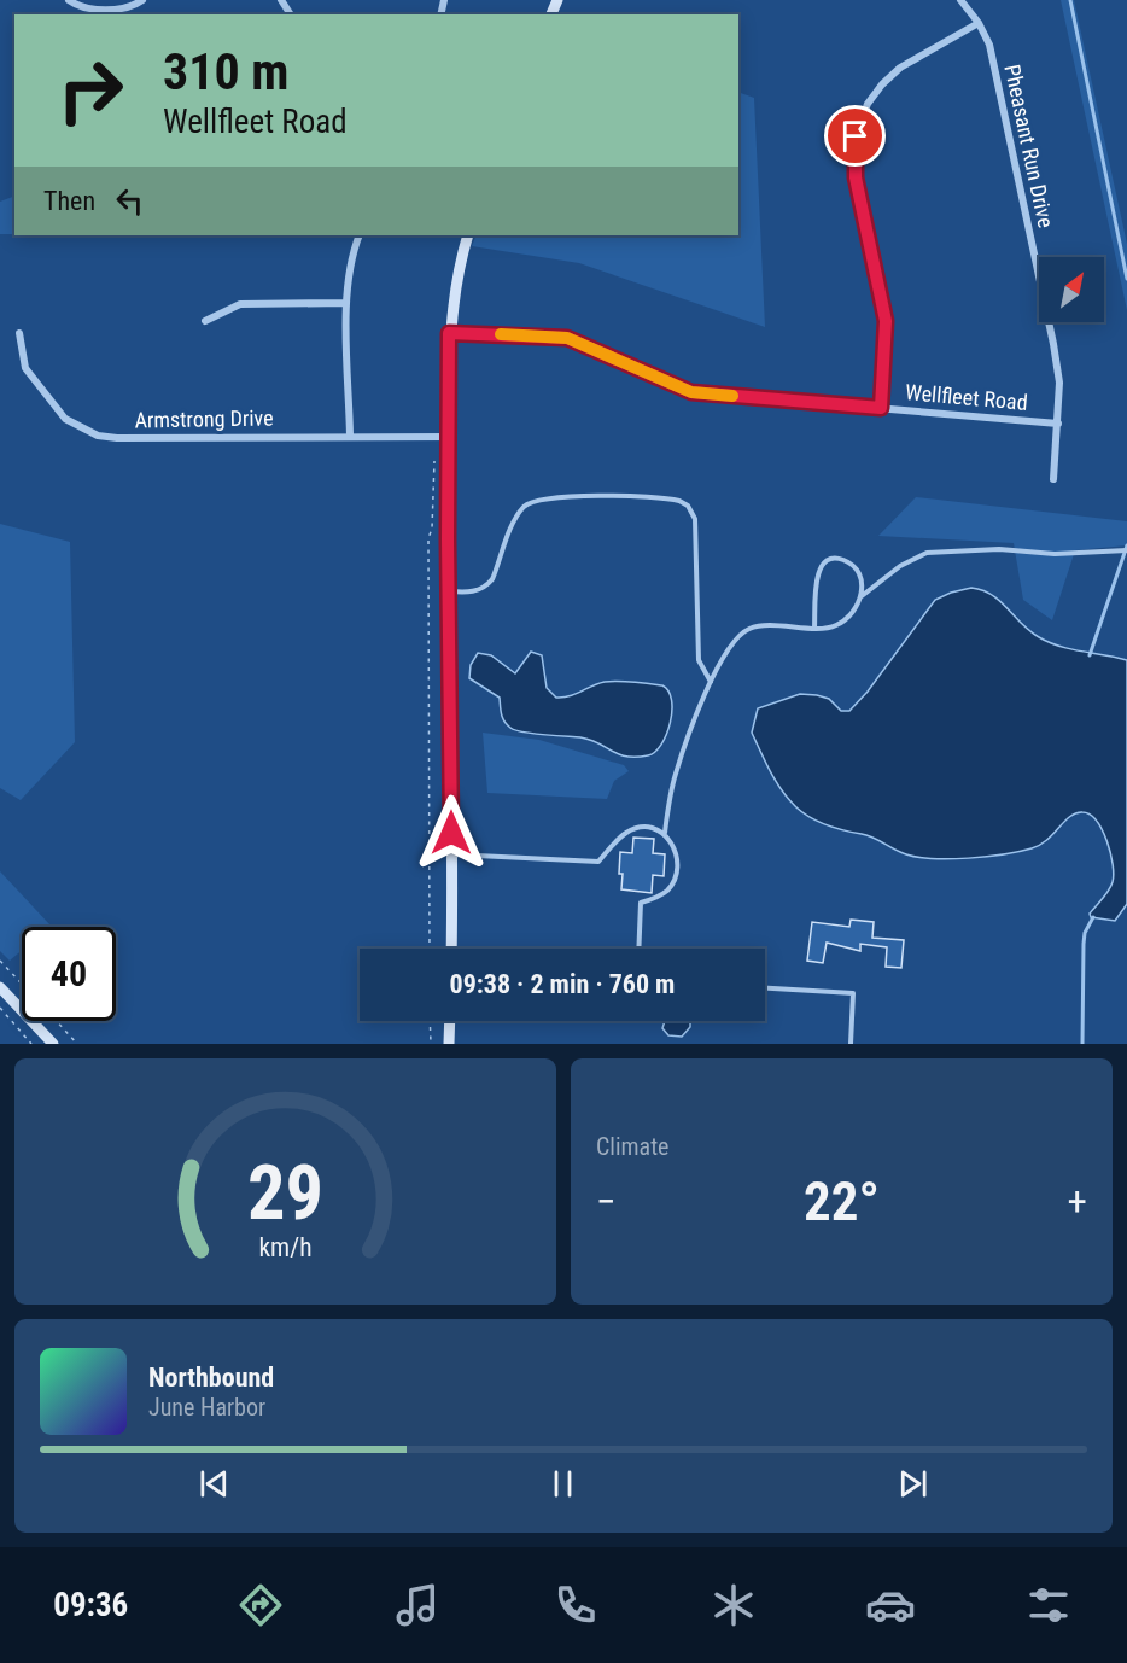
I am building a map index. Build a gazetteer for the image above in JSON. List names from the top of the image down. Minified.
{"streets":{"street":["Pheasant Run Drive","Wellfleet Road","Armstrong Drive"]},"crossings":[["Pheasant Run Drive","Wellfleet Road"]],"north":"top right","page":{"turn":["310 m","Wellfleet Road"],"then":"Then","limit":"40","trip":"09:38 · 2 min · 760 m","tile":"Climate","heat":["−","22°","+"],"song":["Northbound","June Harbor"],"tabs":"09:36","gauge":["29","km/h"]}}
